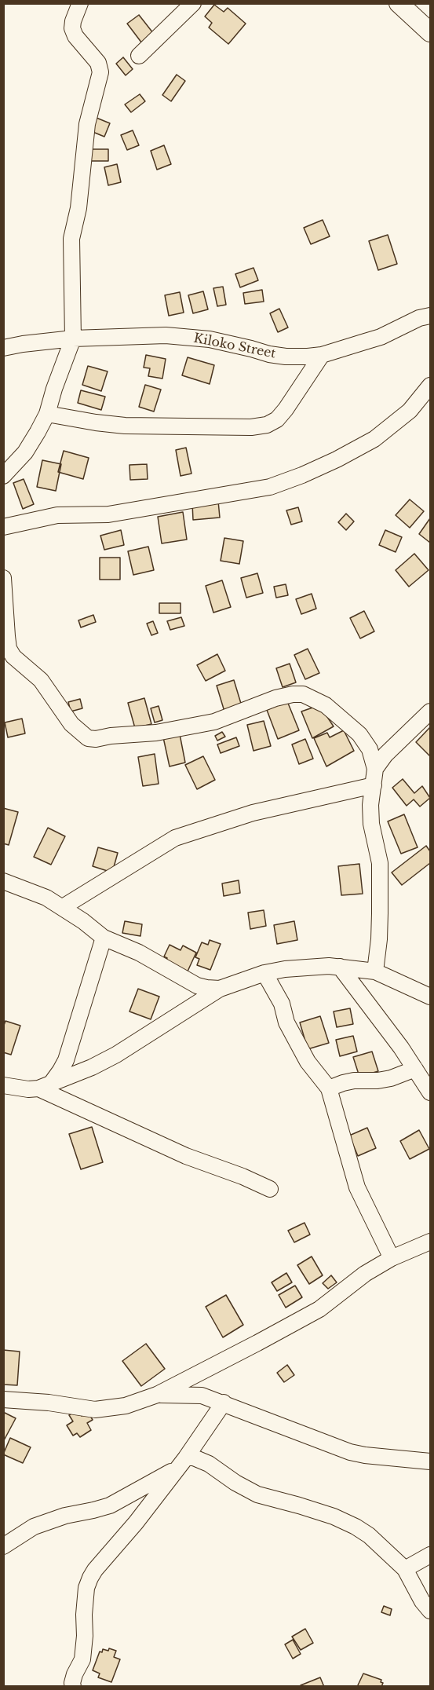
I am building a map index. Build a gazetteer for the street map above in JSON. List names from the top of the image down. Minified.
{"streets":{"street":["Kiloko Street"]}}
